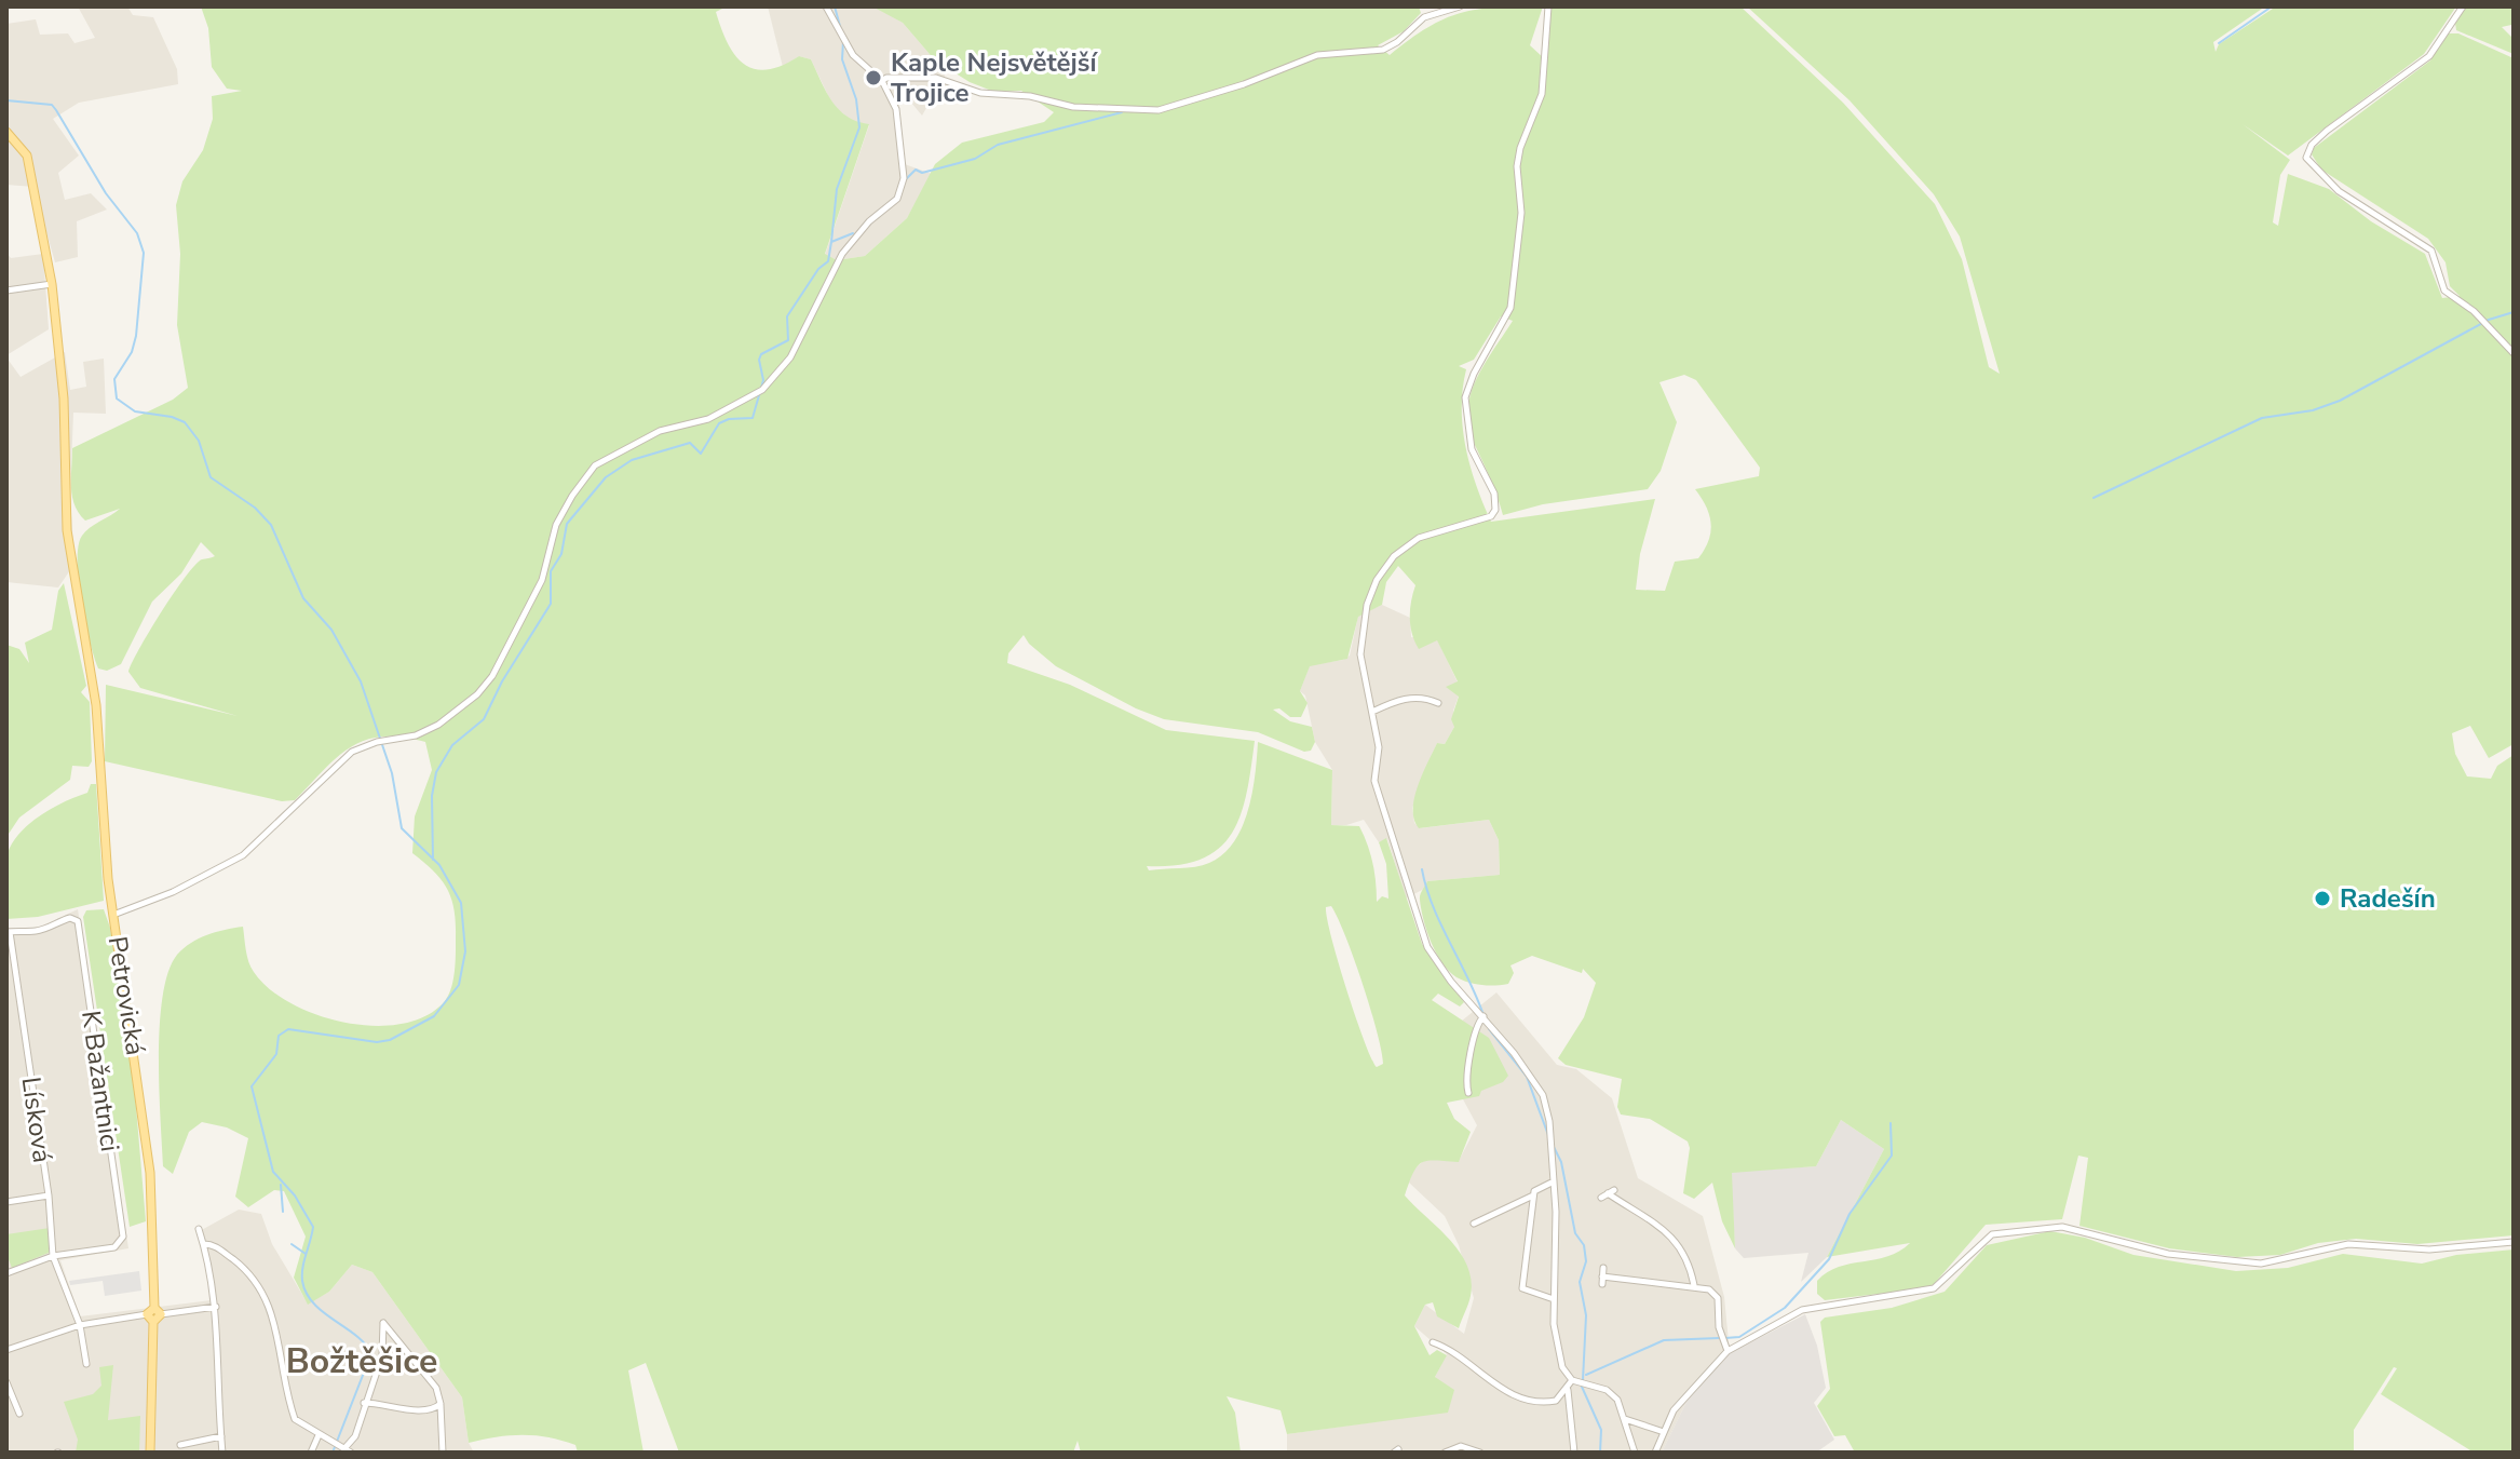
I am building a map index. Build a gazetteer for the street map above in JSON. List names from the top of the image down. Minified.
{"streets":{"main road":["Petrovická"],"street":["K Bažantnici","Lísková"]},"crossings":[["K Bažantnici","Lísková"]],"districts":["Božtěšice"],"places":["Kaple Nejsvětější Trojice","Radešín"]}
